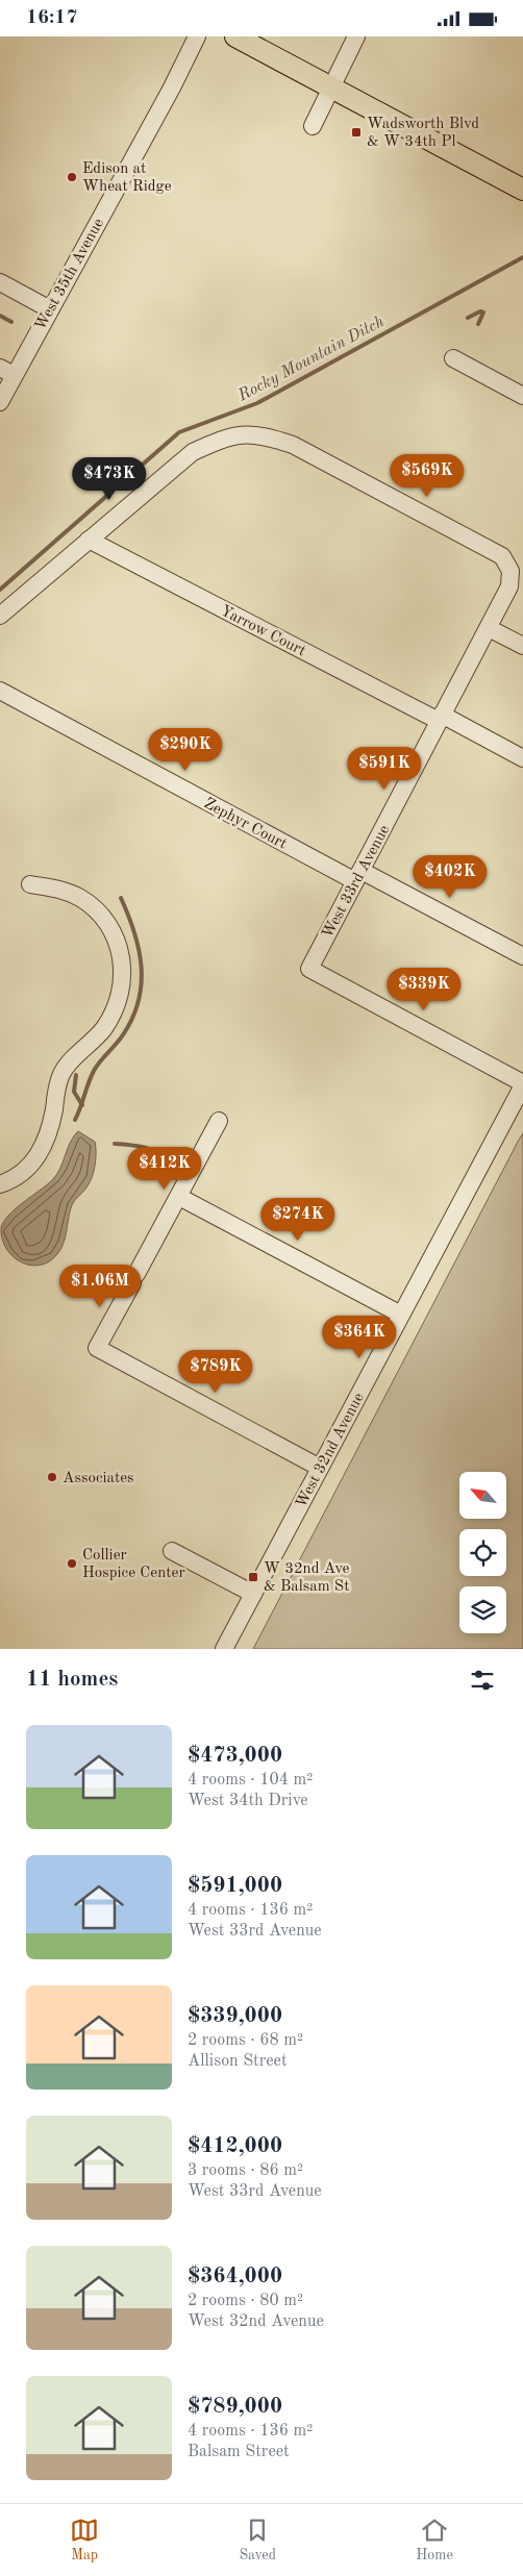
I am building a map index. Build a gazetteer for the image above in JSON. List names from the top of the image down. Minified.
{"streets":{"street":["West 35th Avenue","Yarrow Court","Zephyr Court","West 33rd Avenue","West 32nd Avenue"]},"crossings":[["Yarrow Court","West 33rd Avenue"],["Zephyr Court","West 33rd Avenue"],["West 33rd Avenue","West 32nd Avenue"]],"water":["Rocky Mountain Ditch"],"places":{"transit":["Wadsworth Blvd & W 34th Pl","W 32nd Ave & Balsam St"],"other":["Edison at Wheat Ridge","Associates","Collier Hospice Center"]},"north":"top left","page":{"status":"16:17","price":["$569K","$473K","$290K","$591K","$402K","$339K","$412K","$274K","$1.06M","$364K","$789K"],"heading":"11 homes","list":[{"name":"$473,000","note":"4 rooms · 104 m² · West 34th Drive"},{"name":"$591,000","note":"4 rooms · 136 m² · West 33rd Avenue"},{"name":"$339,000","note":"2 rooms · 68 m² · Allison Street"},{"name":"$412,000","note":"3 rooms · 86 m² · West 33rd Avenue"},{"name":"$364,000","note":"2 rooms · 80 m² · West 32nd Avenue"},{"name":"$789,000","note":"4 rooms · 136 m² · Balsam Street"}],"tabs":["Map","Saved","Home"]}}
